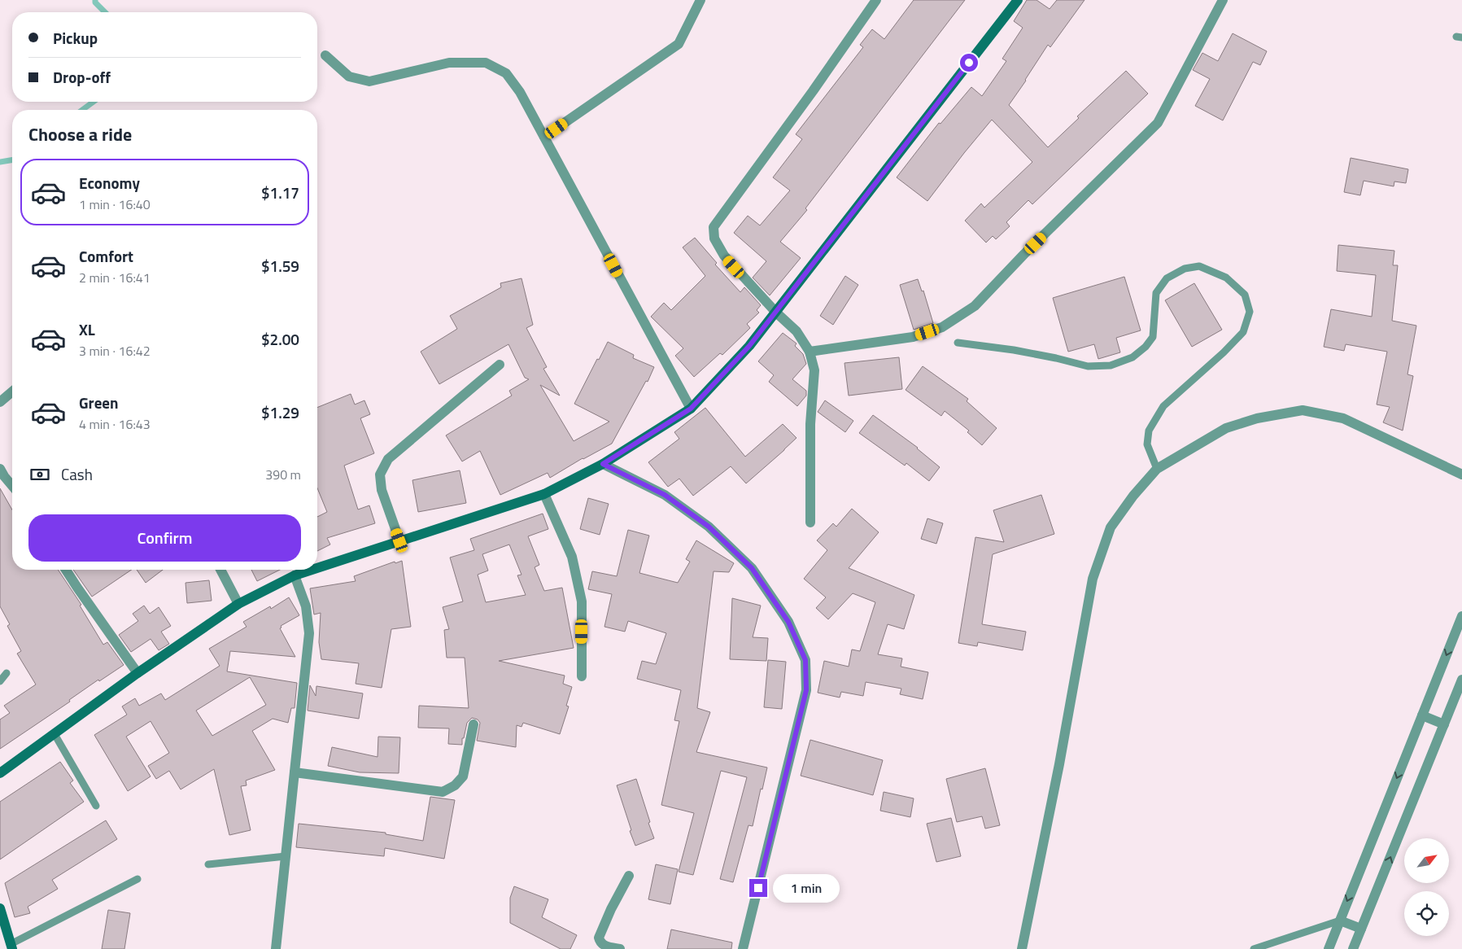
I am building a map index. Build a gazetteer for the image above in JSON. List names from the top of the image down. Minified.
{"north":"top right","page":{"banner":["Pickup","Drop-off"],"heading":"Choose a ride","list":[{"name":"Economy","note":"1 min · 16:40","value":"$1.17"},{"name":"Comfort","note":"2 min · 16:41","value":"$1.59"},{"name":"XL","note":"3 min · 16:42","value":"$2.00"},{"name":"Green","note":"4 min · 16:43","value":"$1.29"}],"pay":["Cash","390 m"],"buttons":"Confirm","bubble":"1 min"}}
